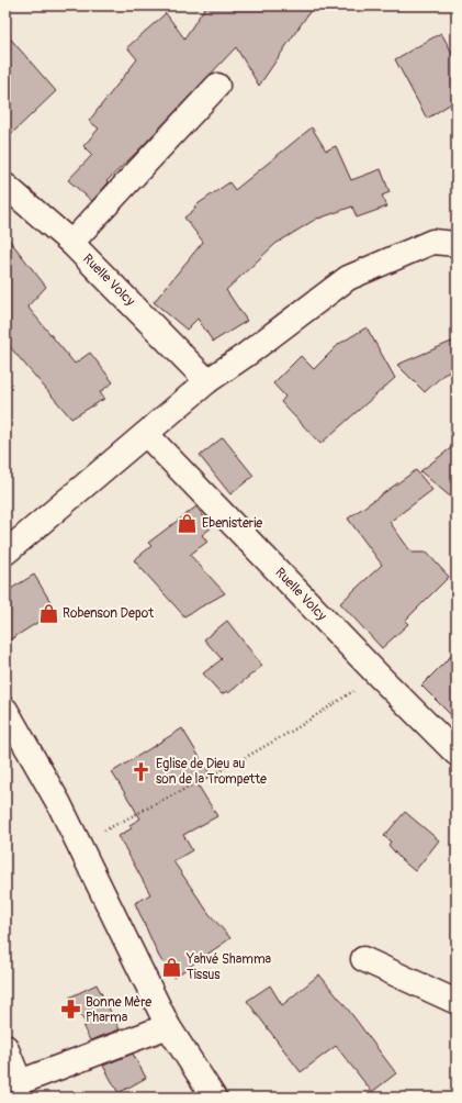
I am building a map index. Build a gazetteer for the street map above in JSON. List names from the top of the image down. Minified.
{"streets":{"street":["Ruelle Volcy"]},"places":{"shop":["Ebenisterie","Robenson Depot","Yahvé Shamma Tissus"],"church":["Eglise de Dieu au son de la Trompette"],"pharmacy":["Bonne Mère Pharma"]}}
